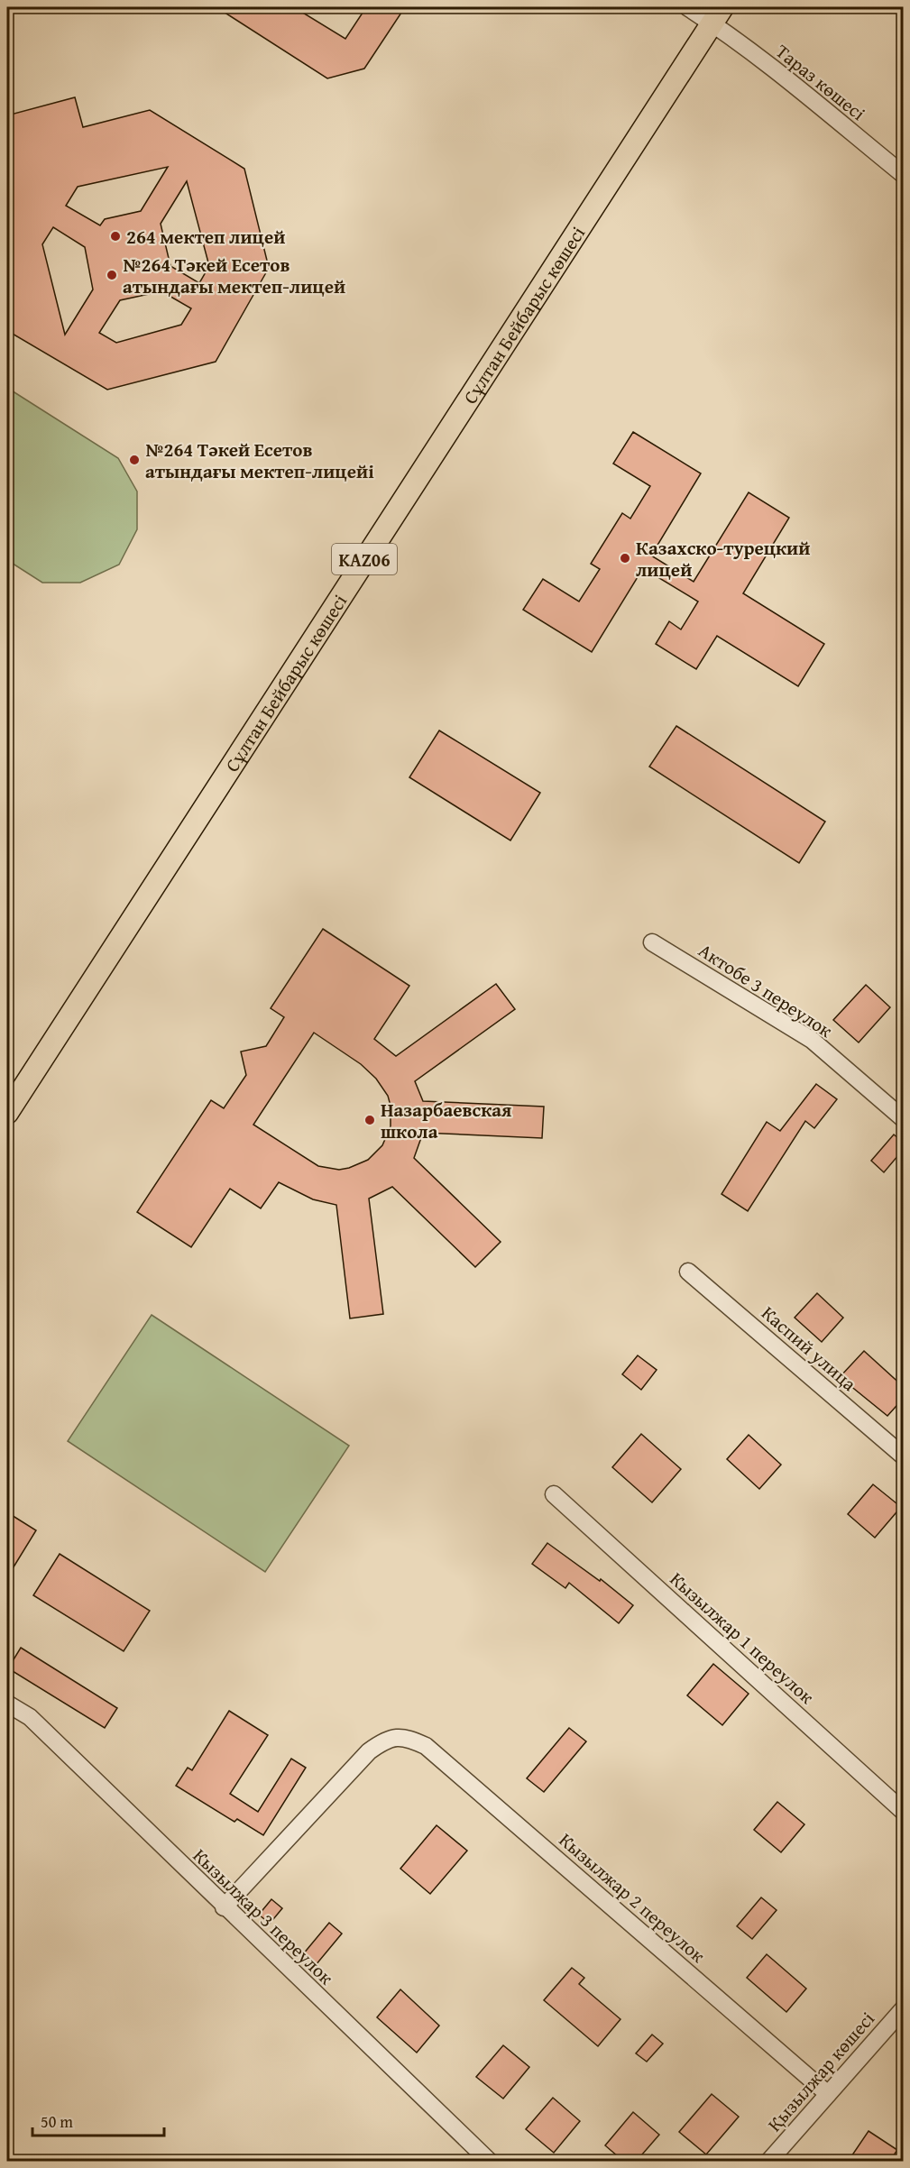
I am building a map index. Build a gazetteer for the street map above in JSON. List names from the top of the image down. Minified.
{"streets":{"main road":["Сұлтан Бейбарыс көшесі","KAZ06"],"street":["Тараз көшесі","Актобе 3 переулок","Каспий улица","Кызылжар 1 переулок","Кызылжар 2 переулок","Кызылжар 3 переулок","Қызылжар көшесі"]},"crossings":[["Тараз көшесі","Сұлтан Бейбарыс көшесі"],["Кызылжар 2 переулок","Кызылжар 3 переулок"],["Кызылжар 2 переулок","Қызылжар көшесі"]],"places":["264 мектеп лицей","№264 Тәкей Есетов атындағы мектеп-лицей","№264 Тәкей Есетов атындағы мектеп-лицейі","Казахско-турецкий лицей","Назарбаевская школа"],"scale_bar":"50 m"}
